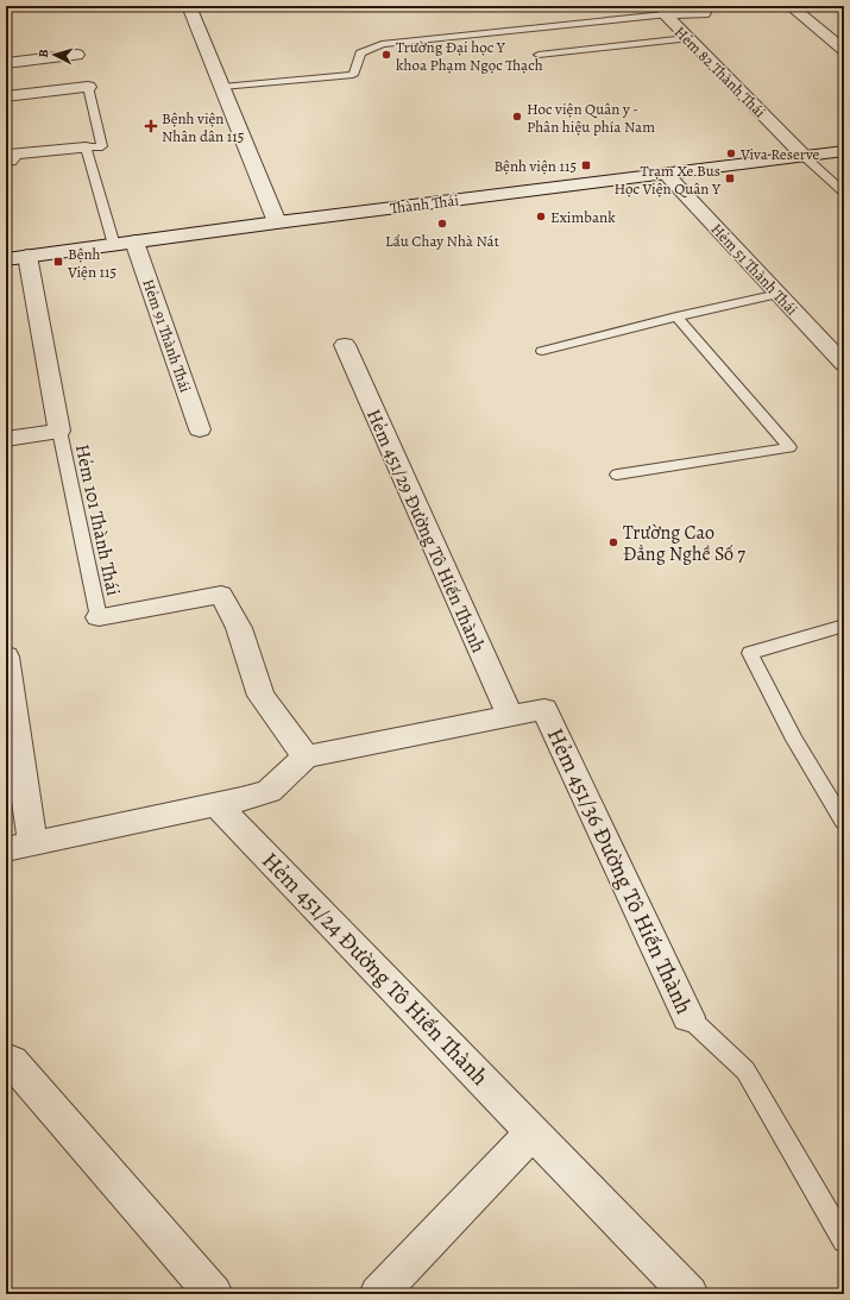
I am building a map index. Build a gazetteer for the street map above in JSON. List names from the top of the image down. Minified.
{"streets":{"street":["Hẻm 82 Thành Thái","Thành Thái","Hẻm 51 Thành Thái","Hẻm 91 Thành Thái","Hẻm 451/29 Đường Tô Hiến Thành","Hẻm 451/36 Đường Tô Hiến Thành","Hẻm 451/24 Đường Tô Hiến Thành"],"lane":["Hẻm 101 Thành Thái"]},"crossings":[["Hẻm 82 Thành Thái","Thành Thái"],["Thành Thái","Hẻm 51 Thành Thái"],["Thành Thái","Hẻm 91 Thành Thái"],["Hẻm 451/29 Đường Tô Hiến Thành","Hẻm 451/36 Đường Tô Hiến Thành"]],"places":{"other":["Trường Đại học Y khoa Phạm Ngọc Thạch","Hoc viện Quân y - Phân hiệu phía Nam","Viva Reserve","Eximbank","Lẩu Chay Nhà Nát","Trường Cao Đẳng Nghề Số 7"],"health":["Bệnh viện Nhân dân 115"],"transit":["Bệnh viện 115","Trạm Xe Bus Học Viện Quân Y","Bệnh Viện 115"]},"north":"left"}
